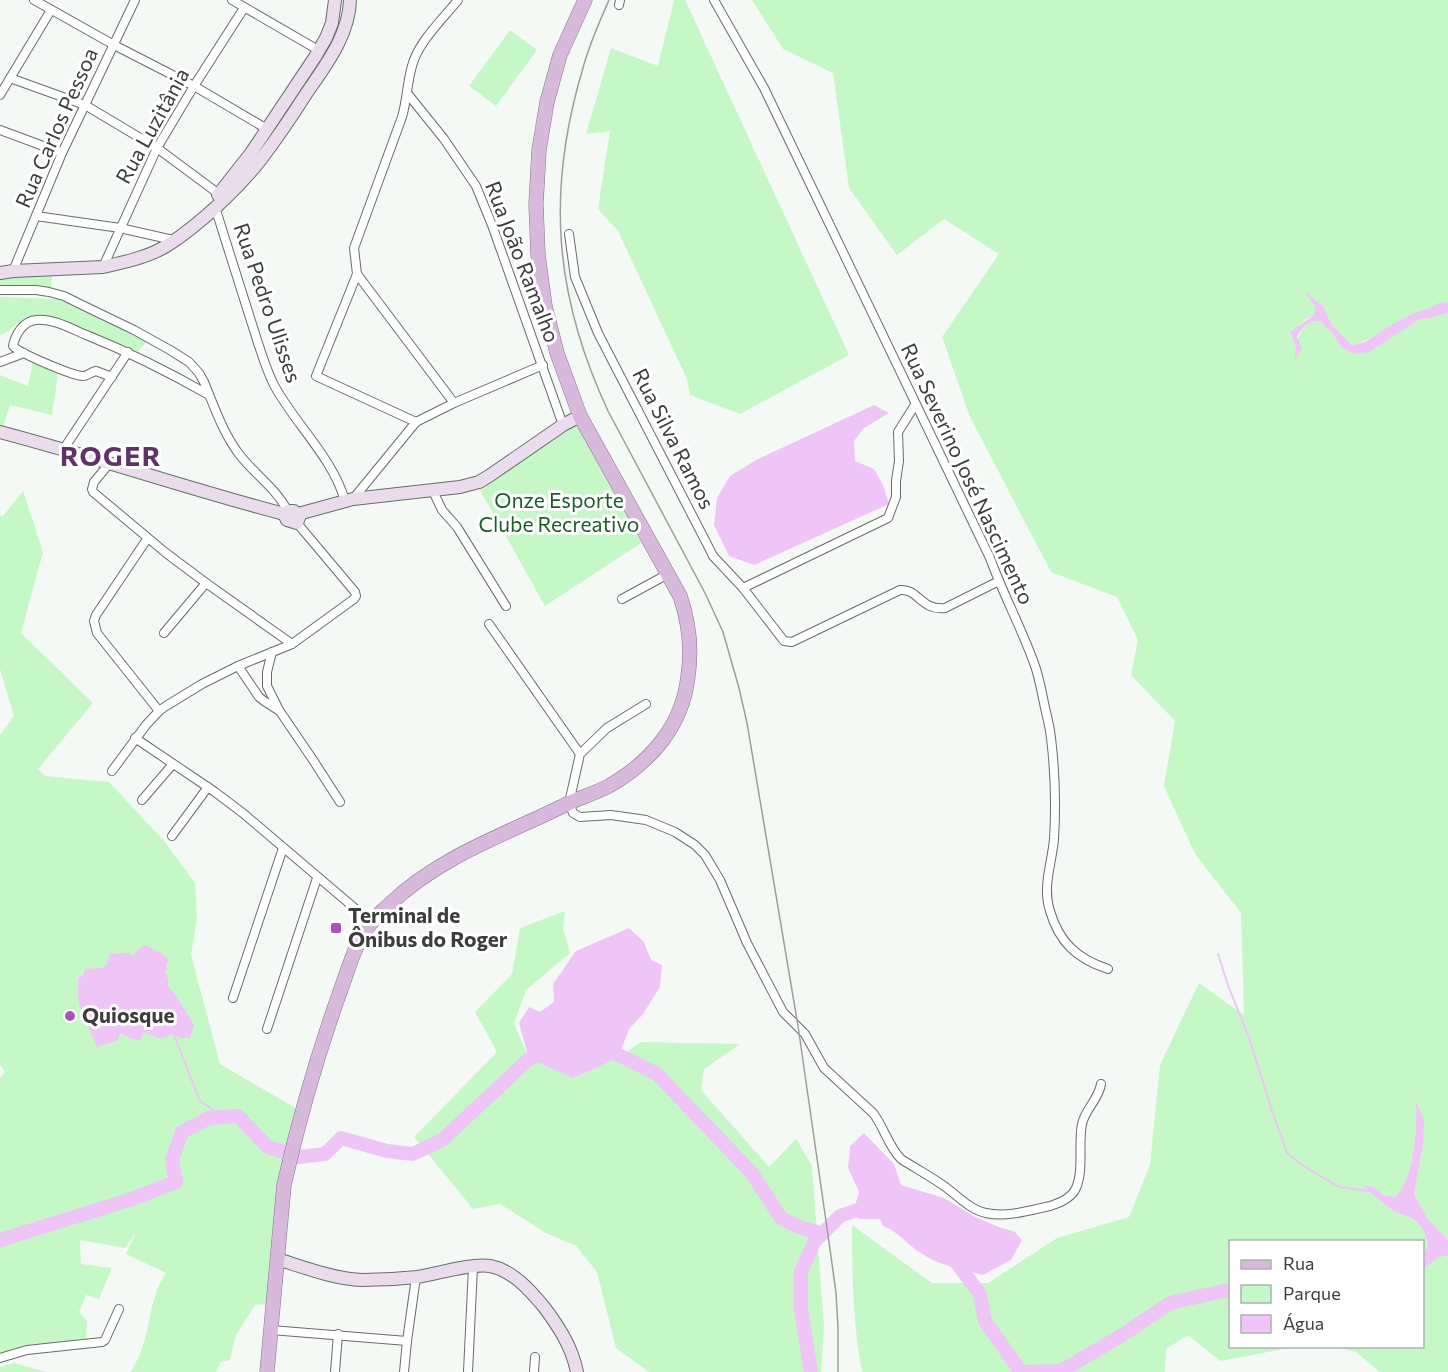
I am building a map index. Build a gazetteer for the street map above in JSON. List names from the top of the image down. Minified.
{"streets":{"street":["Rua Luzitânia","Rua Carlos Pessoa","Rua João Ramalho","Rua Pedro Ulisses","Rua Silva Ramos","Rua Severino José Nascimento"]},"crossings":[["Rua Silva Ramos","Rua Severino José Nascimento"]],"districts":["ROGER"],"parks":["Onze Esporte Clube Recreativo"],"places":{"transit":["Terminal de Ônibus do Roger"],"other":["Quiosque"]},"legend":["Rua","Parque","Água"]}
